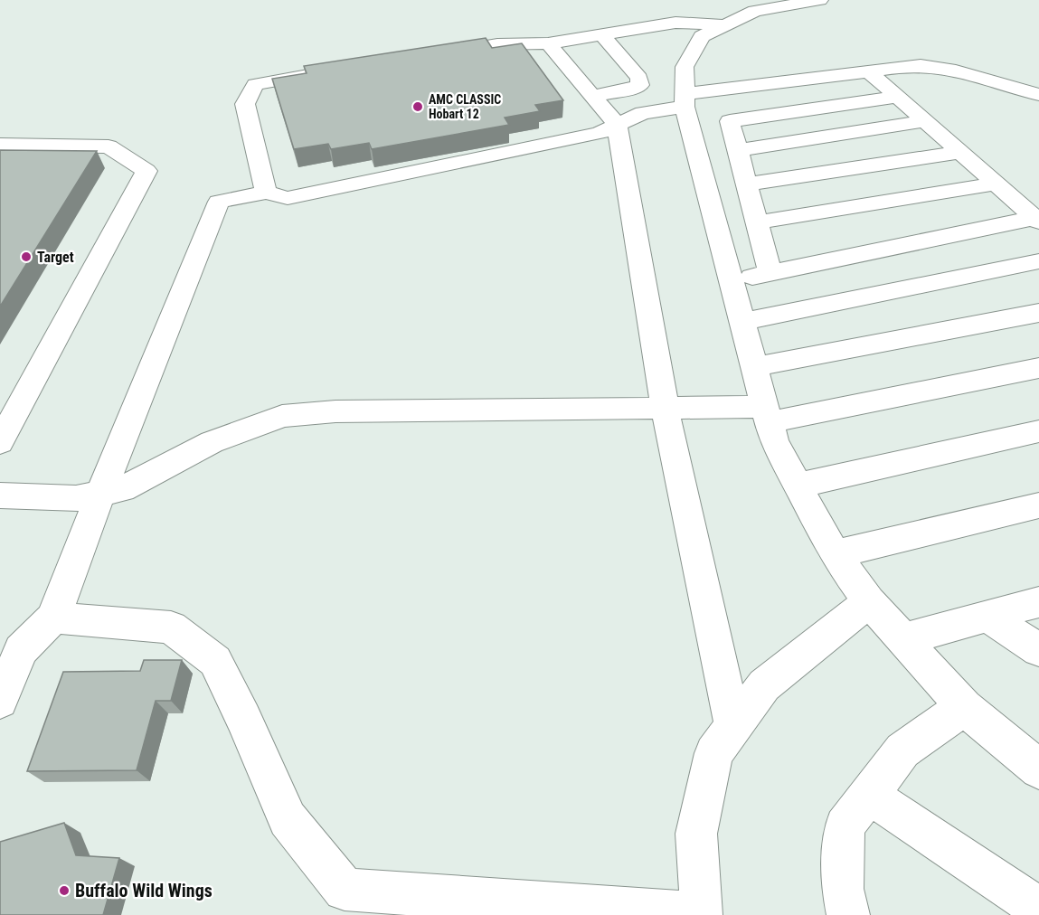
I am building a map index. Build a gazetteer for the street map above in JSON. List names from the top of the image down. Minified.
{"places":["AMC CLASSIC Hobart 12","Target","Buffalo Wild Wings"]}
